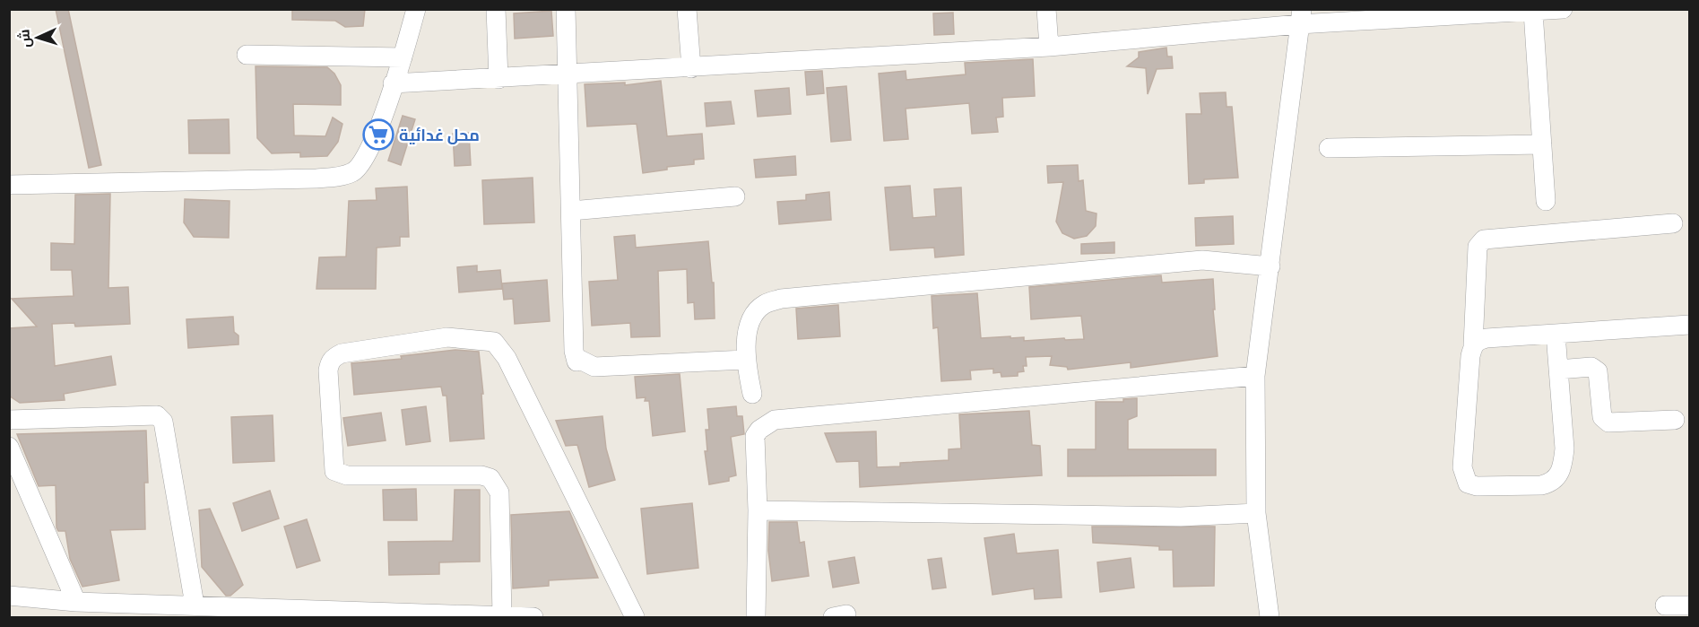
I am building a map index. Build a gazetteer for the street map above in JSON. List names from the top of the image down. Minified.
{"places":{"supermarket":["محل غدائية"]},"north":"left"}
